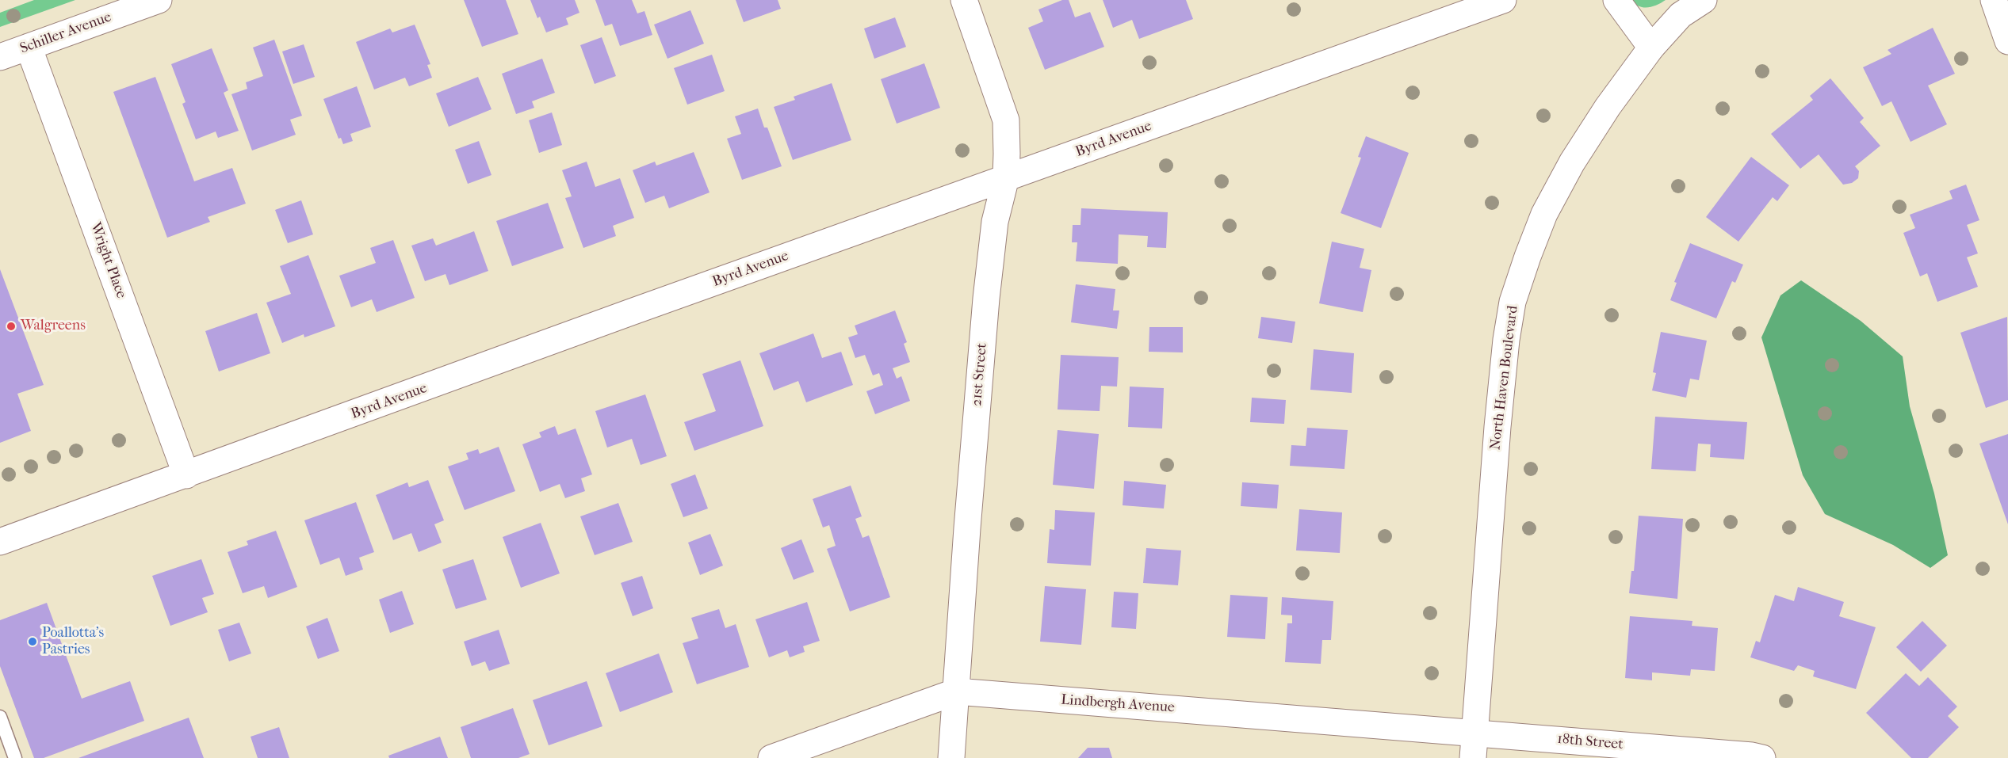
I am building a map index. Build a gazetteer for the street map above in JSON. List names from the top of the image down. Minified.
{"streets":{"street":["Schiller Avenue","Byrd Avenue","Wright Place","21st Street","North Haven Boulevard","Lindbergh Avenue","18th Street"]},"crossings":[["Schiller Avenue","Wright Place"],["Byrd Avenue","Wright Place"],["Byrd Avenue","21st Street"],["21st Street","Lindbergh Avenue"],["North Haven Boulevard","Lindbergh Avenue"],["North Haven Boulevard","18th Street"],["Lindbergh Avenue","18th Street"]],"places":["Walgreens","Poallotta's Pastries"]}
